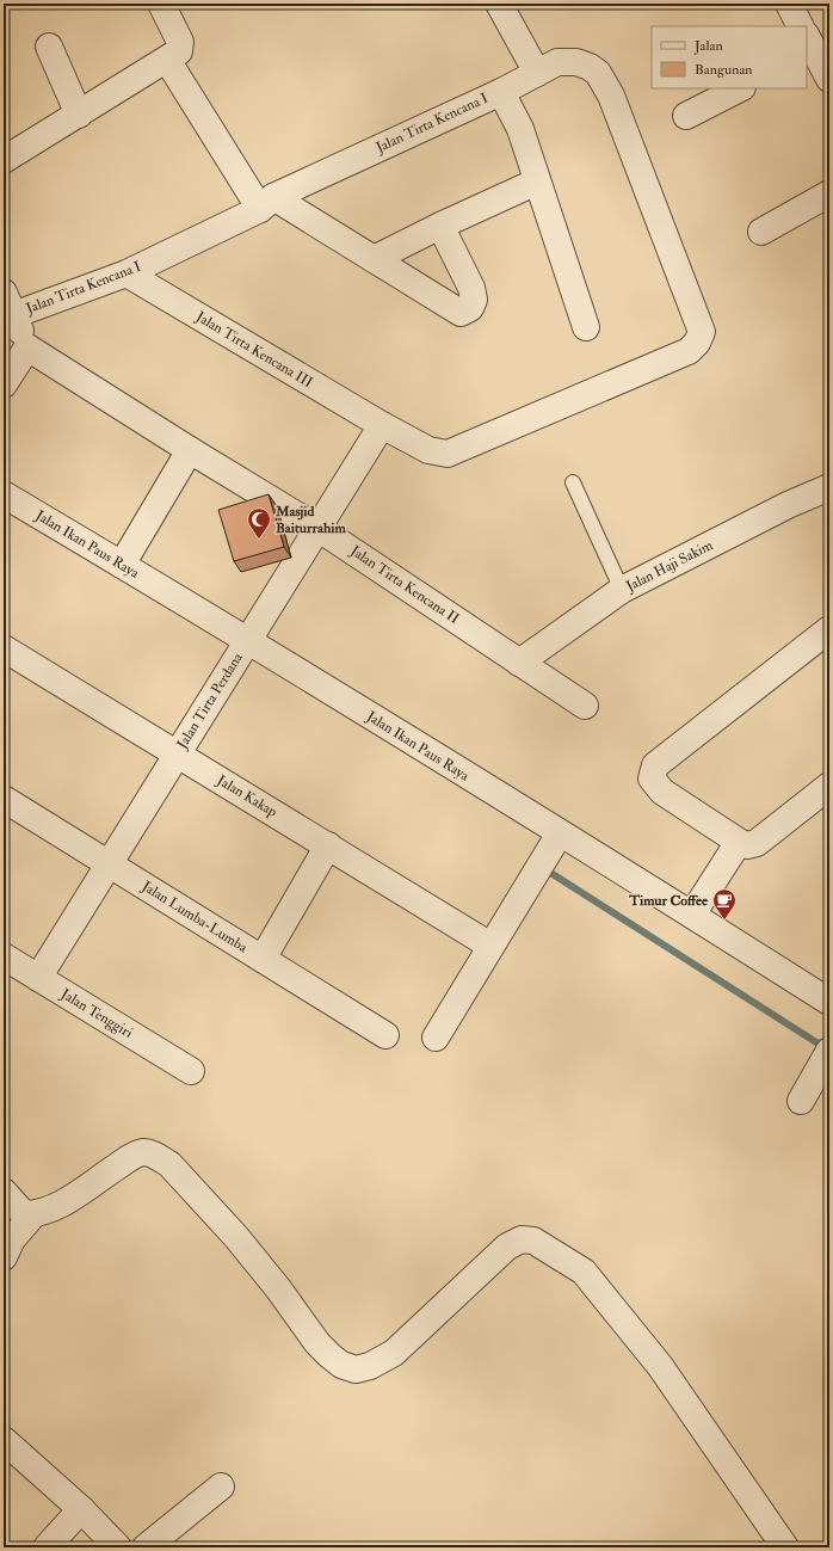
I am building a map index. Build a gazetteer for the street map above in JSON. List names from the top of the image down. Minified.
{"streets":{"street":["Jalan Tirta Kencana I","Jalan Tirta Kencana III","Jalan Ikan Paus Raya","Jalan Haji Sakim","Jalan Tirta Kencana II","Jalan Tirta Perdana","Jalan Kakap","Jalan Lumba-Lumba","Jalan Tenggiri"]},"crossings":[["Jalan Tirta Kencana I","Jalan Tirta Kencana III"],["Jalan Tirta Kencana III","Jalan Tirta Perdana"],["Jalan Ikan Paus Raya","Jalan Tirta Perdana"],["Jalan Haji Sakim","Jalan Tirta Kencana II"],["Jalan Tirta Kencana II","Jalan Tirta Perdana"],["Jalan Tirta Perdana","Jalan Kakap"],["Jalan Tirta Perdana","Jalan Lumba-Lumba"],["Jalan Tirta Perdana","Jalan Tenggiri"]],"places":{"mosque":["Masjid Baiturrahim"],"cafe":["Timur Coffee"]},"legend":["Jalan","Bangunan"]}
